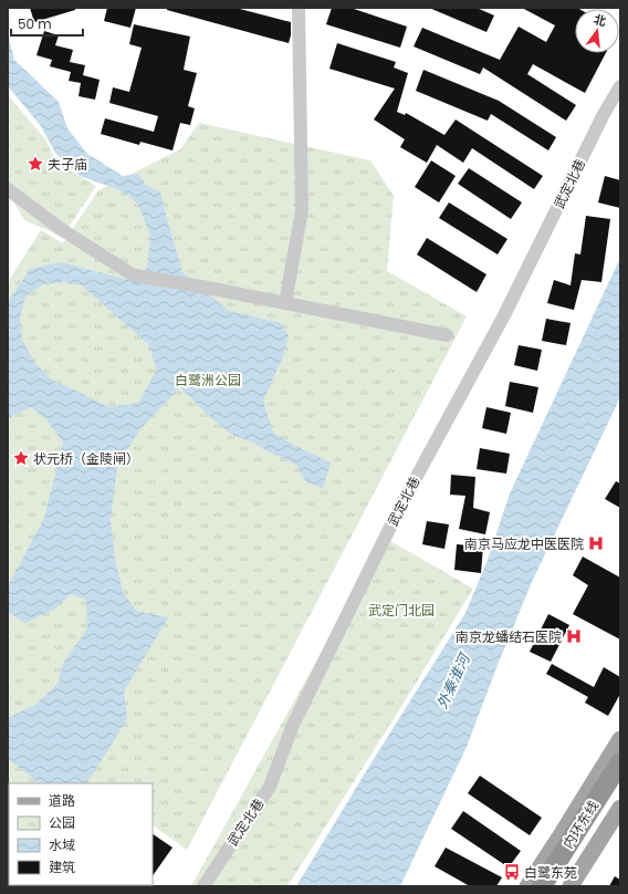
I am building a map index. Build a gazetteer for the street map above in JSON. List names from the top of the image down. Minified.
{"streets":{"highway":["内环东线"],"street":["武定北巷"]},"water":["外秦淮河"],"parks":["白鹭洲公园","武定门北园"],"places":{"place":["夫子庙","状元桥（金陵闸）"],"hospital":["南京马应龙中医医院","南京龙蟠结石医院"],"bus stop":["白鹭东苑"]},"legend":["道路","公园","水域","建筑"],"scale_bar":"50 m","north":"top"}
